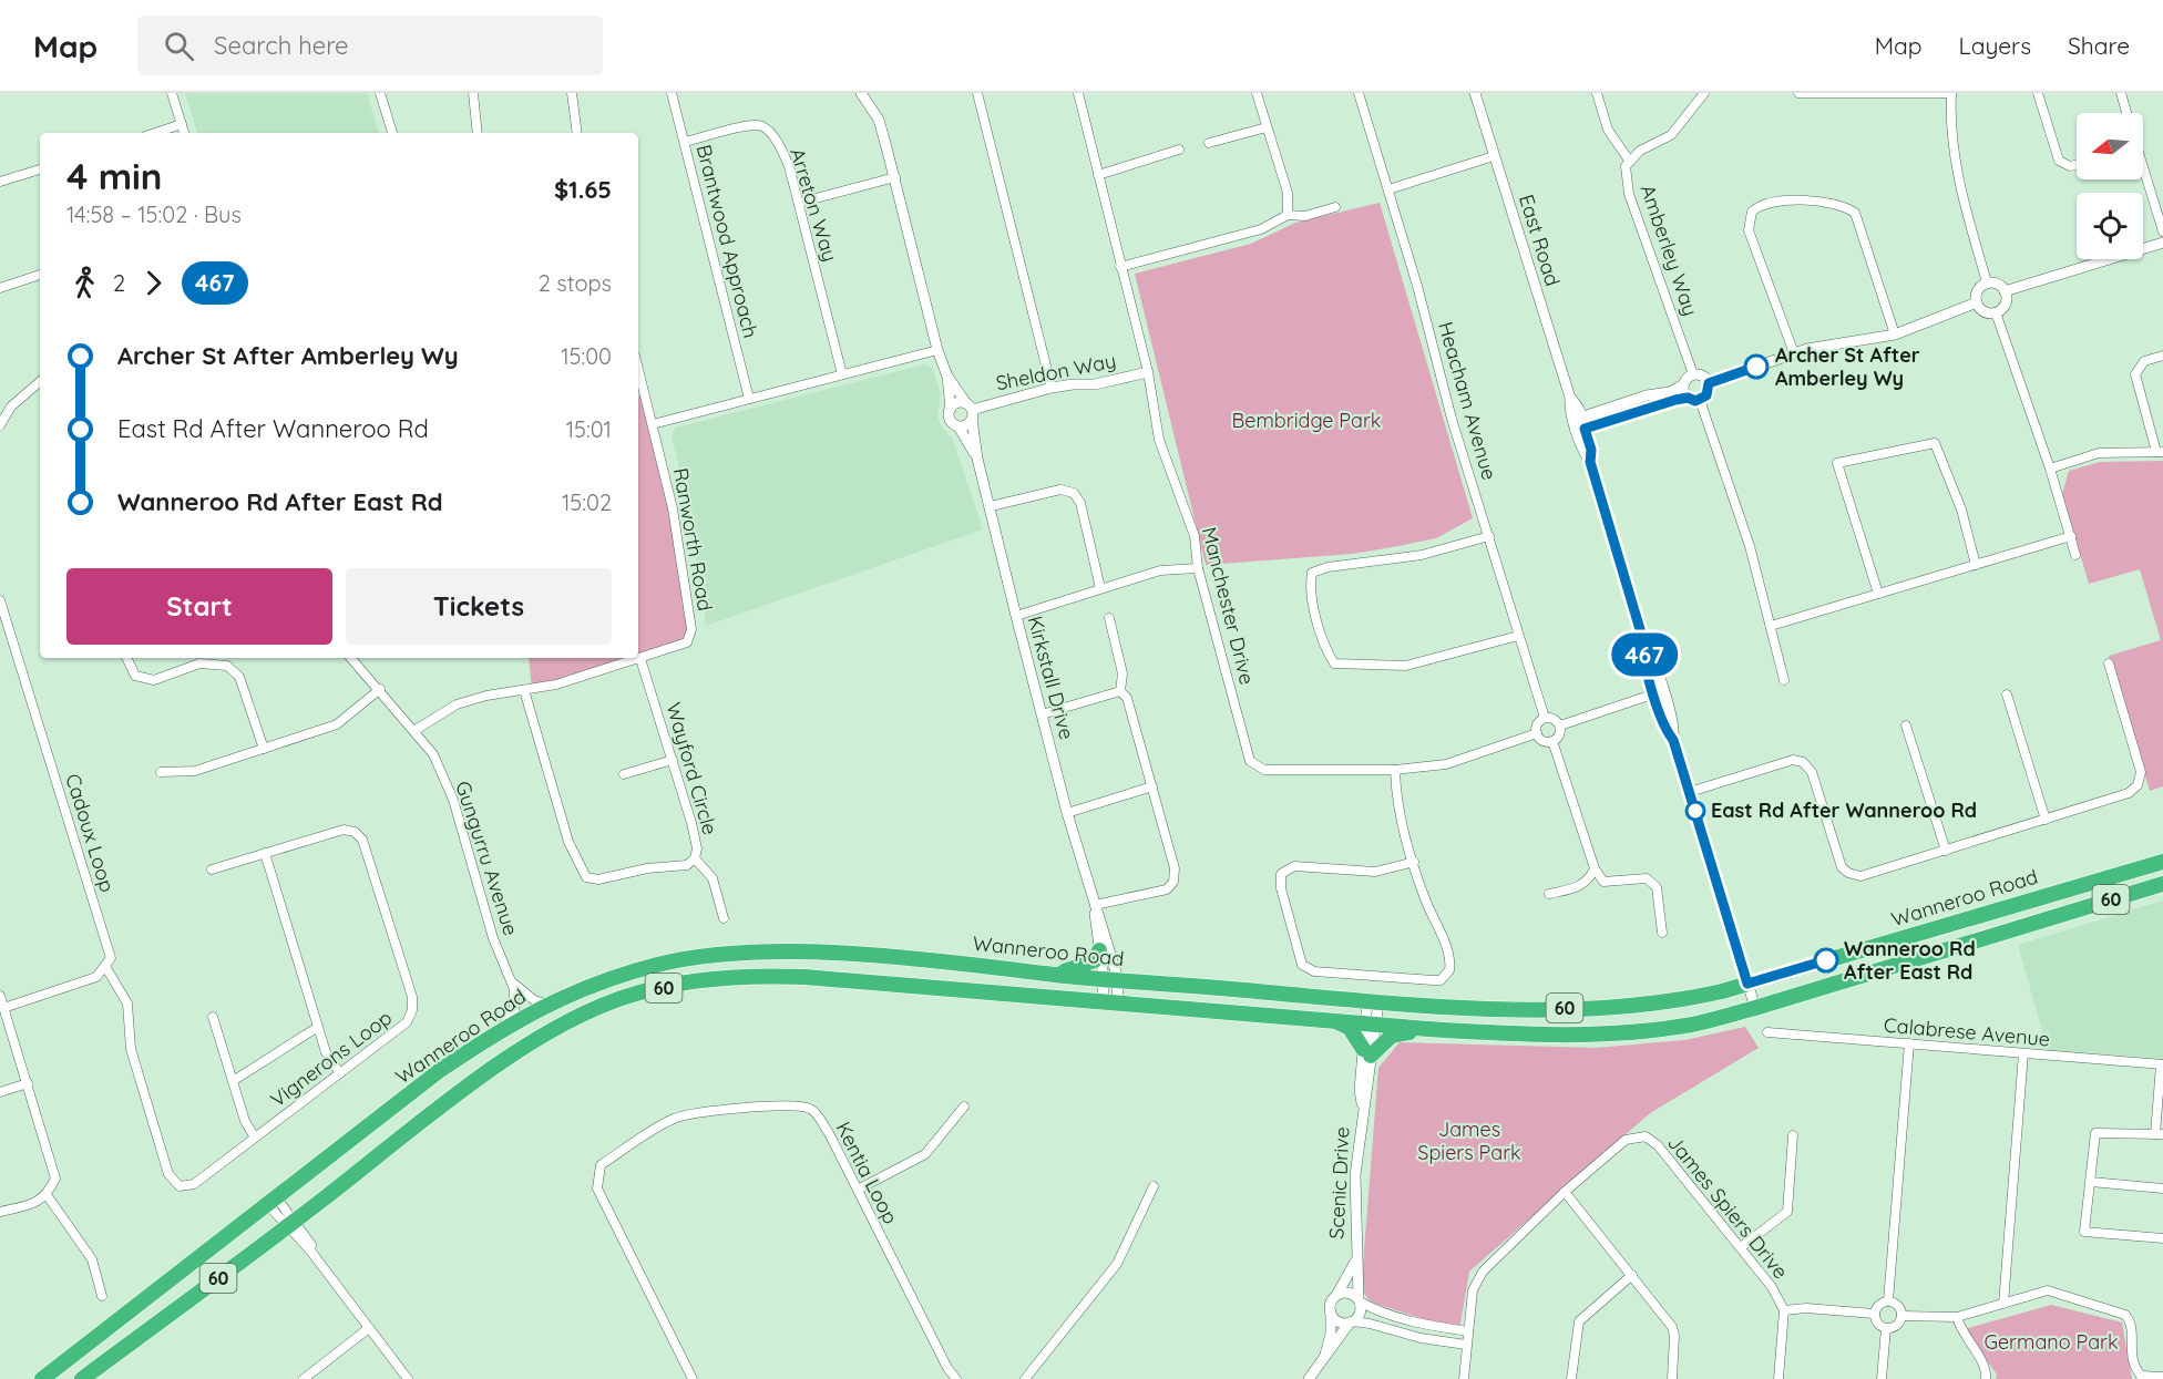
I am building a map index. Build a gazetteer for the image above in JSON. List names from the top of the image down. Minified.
{"streets":{"highway":["Wanneroo Road","60"],"street":["Arreton Way","East Road","Brantwood Approach","Amberley Way","Sheldon Way","Heacham Avenue","Ranworth Road","Manchester Drive","Kirkstall Drive","Wayford Circle","Cadoux Loop","Gungurru Avenue","Calabrese Avenue","Vignerons Loop","Kentia Loop","Scenic Drive","James Spiers Drive"]},"crossings":[["Arreton Way","Brantwood Approach"],["East Road","Wanneroo Road"],["East Road","60"],["Sheldon Way","Manchester Drive"],["Sheldon Way","Kirkstall Drive"],["Heacham Avenue","Manchester Drive"],["Ranworth Road","Wayford Circle"],["Ranworth Road","Gungurru Avenue"],["Kirkstall Drive","Wanneroo Road"],["Kirkstall Drive","60"],["Cadoux Loop","Vignerons Loop"],["Gungurru Avenue","Wanneroo Road"],["Wanneroo Road","60"],["Wanneroo Road","Scenic Drive"],["60","Scenic Drive"]],"parks":["Bembridge Park","James Spiers Park","Germano Park"],"places":["Archer St After Amberley Wy","East Rd After Wanneroo Rd","Wanneroo Rd After East Rd"],"lines":["bus line 467"],"north":"left","page":{"header":"Map","search":"Search here","nav":["Map","Layers","Share"],"on_map":"467","heading":["4 min","14:58 – 15:02 · Bus","$1.65"],"legs":["2","467","2 stops"],"list":[{"name":"Archer St After Amberley Wy","value":"15:00"},{"name":"East Rd After Wanneroo Rd","value":"15:01"},{"name":"Wanneroo Rd After East Rd","value":"15:02"}],"buttons":["Start","Tickets"]}}
